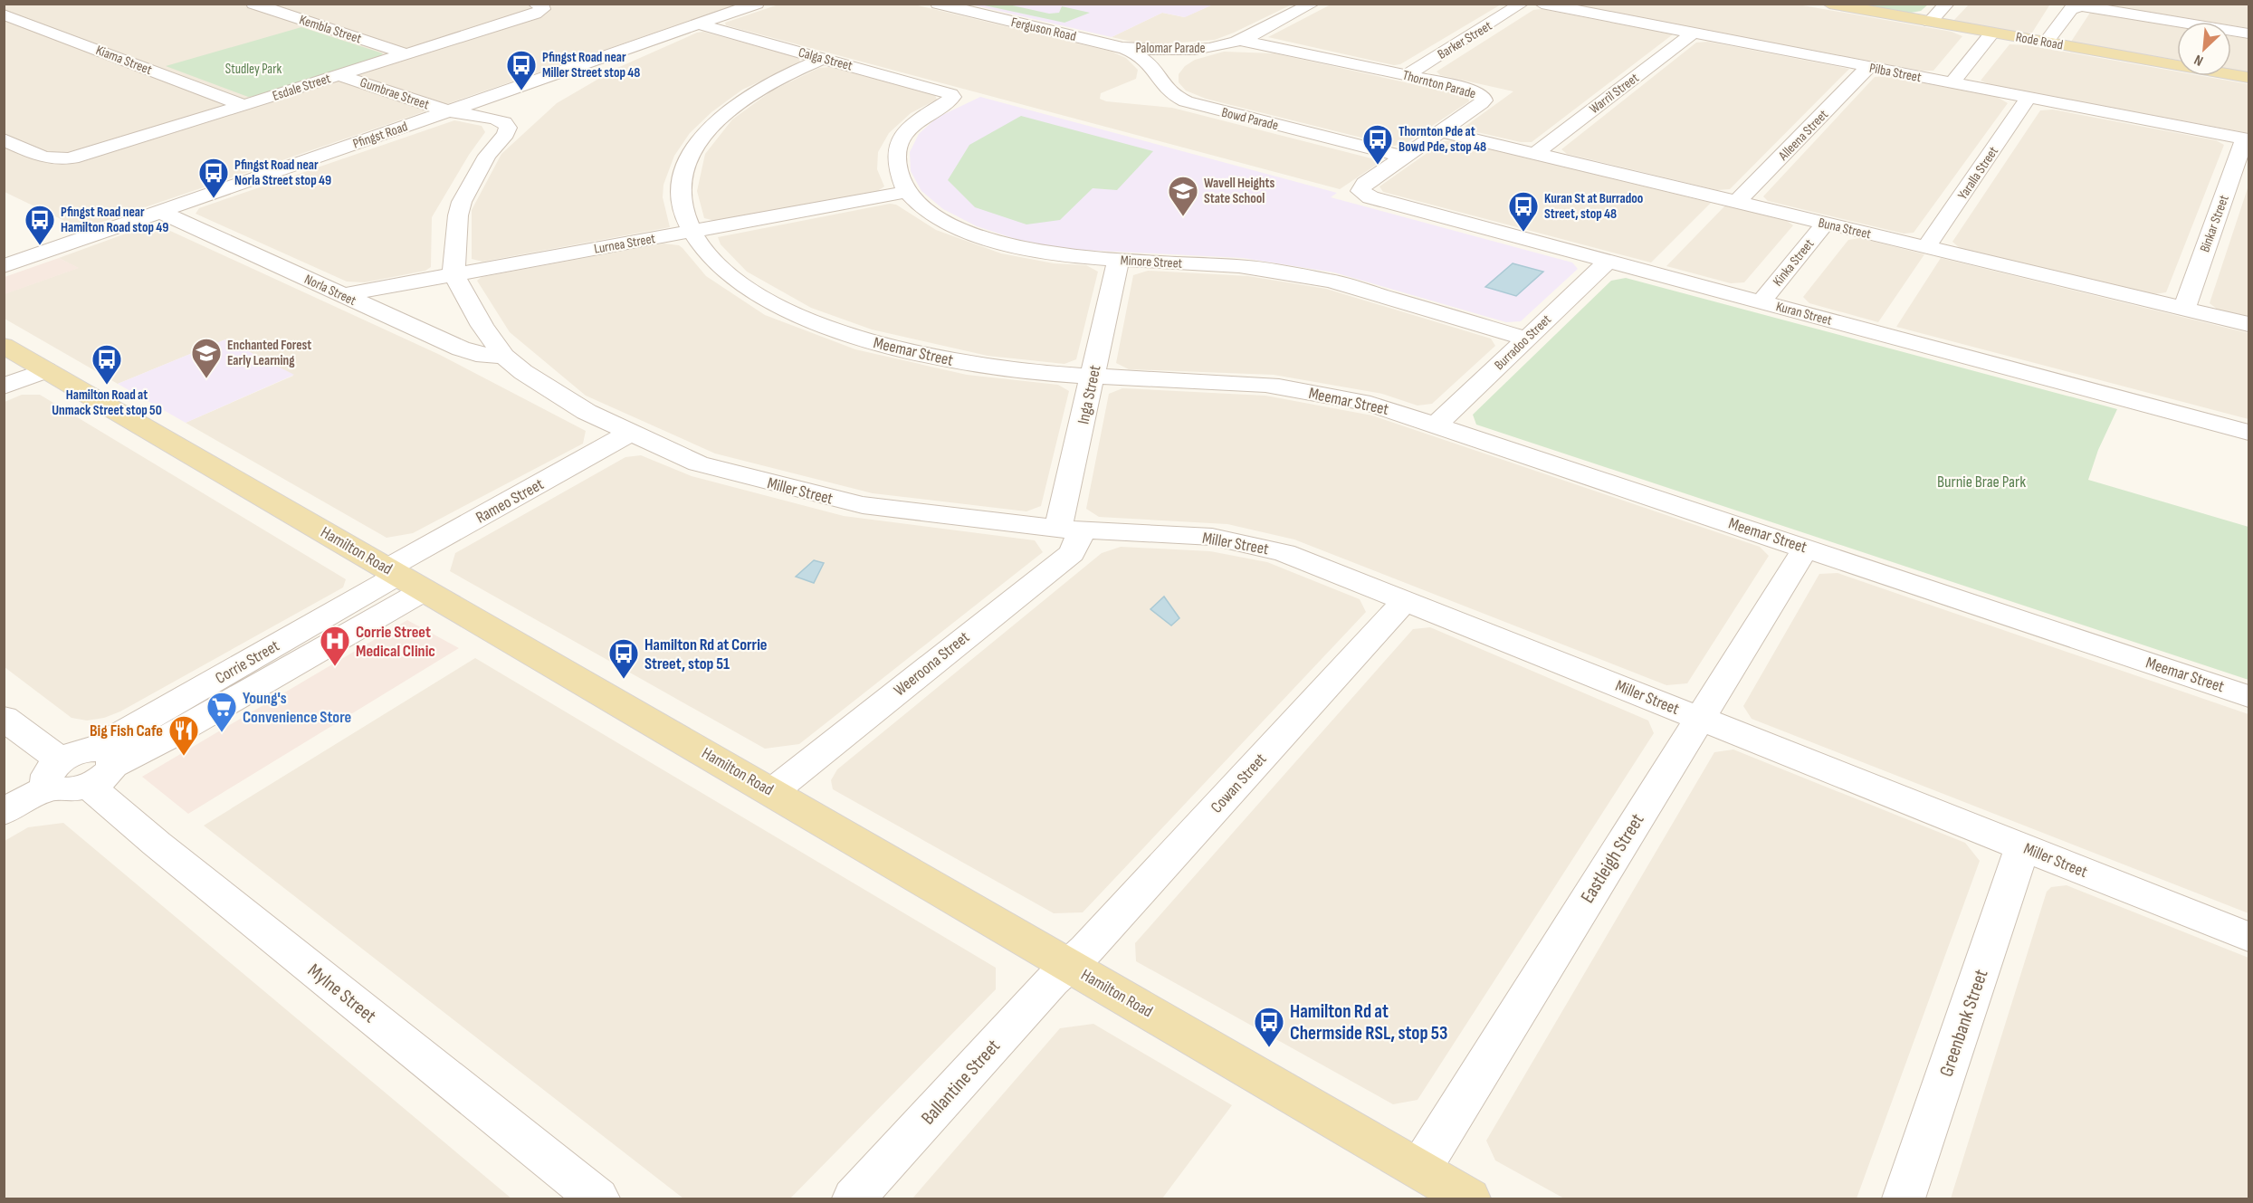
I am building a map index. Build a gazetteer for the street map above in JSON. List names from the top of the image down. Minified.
{"streets":{"main road":["Rode Road","Hamilton Road"],"street":["Kembla Street","Ferguson Road","Barker Street","Palomar Parade","Calga Street","Kiama Street","Pilba Street","Thornton Parade","Esdale Street","Gumbrae Street","Warril Street","Bowd Parade","Pfingst Road","Alleena Street","Yaralla Street","Binkar Street","Buna Street","Lurnea Street","Minore Street","Kinka Street","Norla Street","Kuran Street","Burradoo Street","Meemar Street","Inga Street","Miller Street","Rameo Street","Corrie Street","Weeroona Street","Cowan Street","Eastleigh Street","Mylne Street","Greenbank Street","Ballantine Street"]},"crossings":[["Kembla Street","Esdale Street"],["Ferguson Road","Palomar Parade"],["Ferguson Road","Bowd Parade"],["Barker Street","Thornton Parade"],["Palomar Parade","Thornton Parade"],["Palomar Parade","Bowd Parade"],["Calga Street","Pfingst Road"],["Calga Street","Minore Street"],["Calga Street","Meemar Street"],["Kiama Street","Esdale Street"],["Pilba Street","Warril Street"],["Pilba Street","Alleena Street"],["Pilba Street","Yaralla Street"],["Pilba Street","Binkar Street"],["Thornton Parade","Bowd Parade"],["Thornton Parade","Buna Street"],["Thornton Parade","Kuran Street"],["Esdale Street","Gumbrae Street"],["Gumbrae Street","Pfingst Road"],["Warril Street","Buna Street"],["Pfingst Road","Norla Street"],["Alleena Street","Buna Street"],["Yaralla Street","Buna Street"],["Binkar Street","Buna Street"],["Buna Street","Kinka Street"],["Lurnea Street","Minore Street"],["Lurnea Street","Norla Street"],["Lurnea Street","Meemar Street"],["Lurnea Street","Miller Street"],["Minore Street","Burradoo Street"],["Minore Street","Inga Street"],["Kinka Street","Kuran Street"],["Norla Street","Miller Street"],["Kuran Street","Burradoo Street"],["Burradoo Street","Meemar Street"],["Meemar Street","Inga Street"],["Meemar Street","Eastleigh Street"],["Inga Street","Miller Street"],["Inga Street","Weeroona Street"],["Miller Street","Rameo Street"],["Miller Street","Weeroona Street"],["Miller Street","Cowan Street"],["Miller Street","Eastleigh Street"],["Miller Street","Greenbank Street"],["Rameo Street","Hamilton Road"],["Rameo Street","Corrie Street"],["Hamilton Road","Corrie Street"],["Hamilton Road","Weeroona Street"],["Hamilton Road","Cowan Street"],["Hamilton Road","Eastleigh Street"],["Hamilton Road","Ballantine Street"],["Corrie Street","Mylne Street"],["Cowan Street","Ballantine Street"]],"parks":["Studley Park","Burnie Brae Park"],"places":{"bus stop":["Pfingst Road near Miller Street stop 48","Thornton Pde at Bowd Pde, stop 48","Pfingst Road near Norla Street stop 49","Kuran St at Burradoo Street, stop 48","Pfingst Road near Hamilton Road stop 49","Hamilton Road at Unmack Street stop 50","Hamilton Rd at Corrie Street, stop 51","Hamilton Rd at Chermside RSL, stop 53"],"school or university":["Wavell Heights State School","Enchanted Forest Early Learning"],"hospital":["Corrie Street Medical Clinic"],"supermarket":["Young's Convenience Store"],"restaurant":["Big Fish Cafe"]},"north":"bottom left"}
